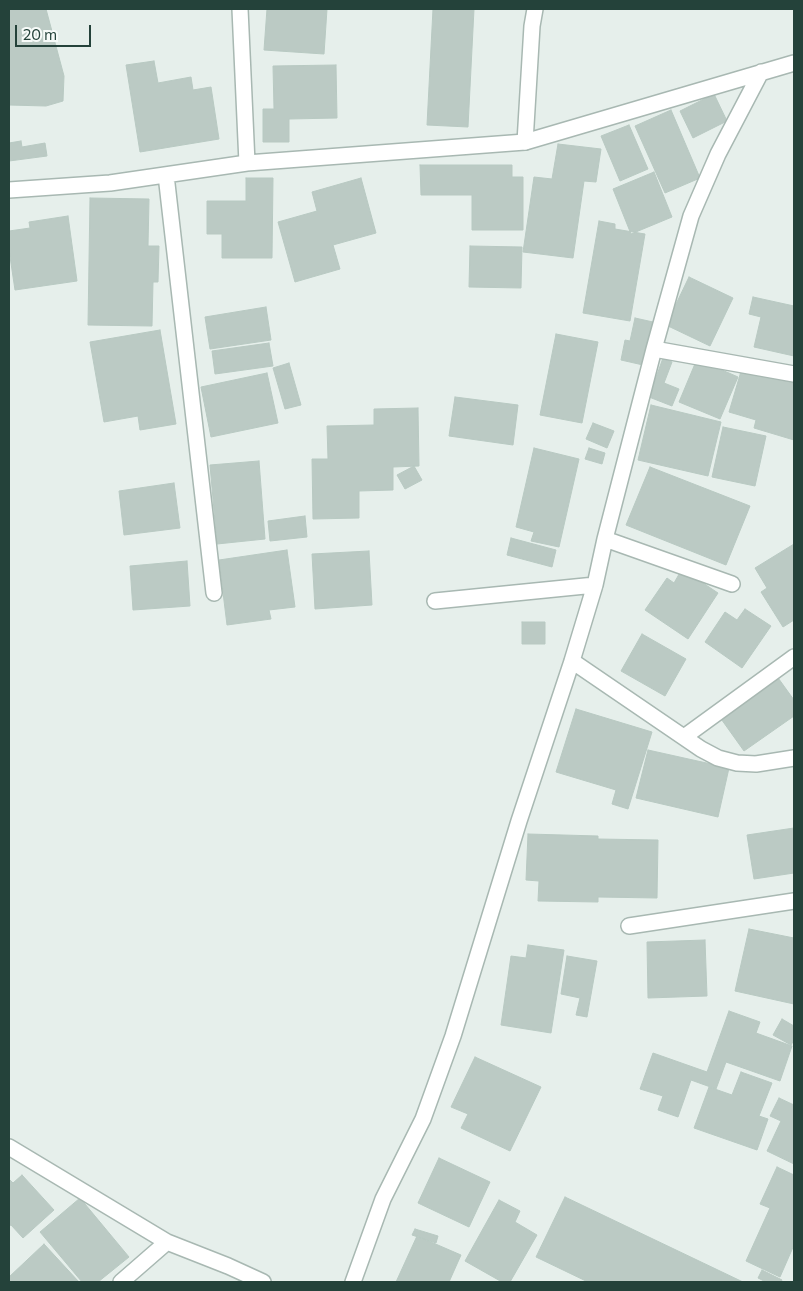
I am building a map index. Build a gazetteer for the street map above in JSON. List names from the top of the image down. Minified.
{"scale_bar":"20 m"}
